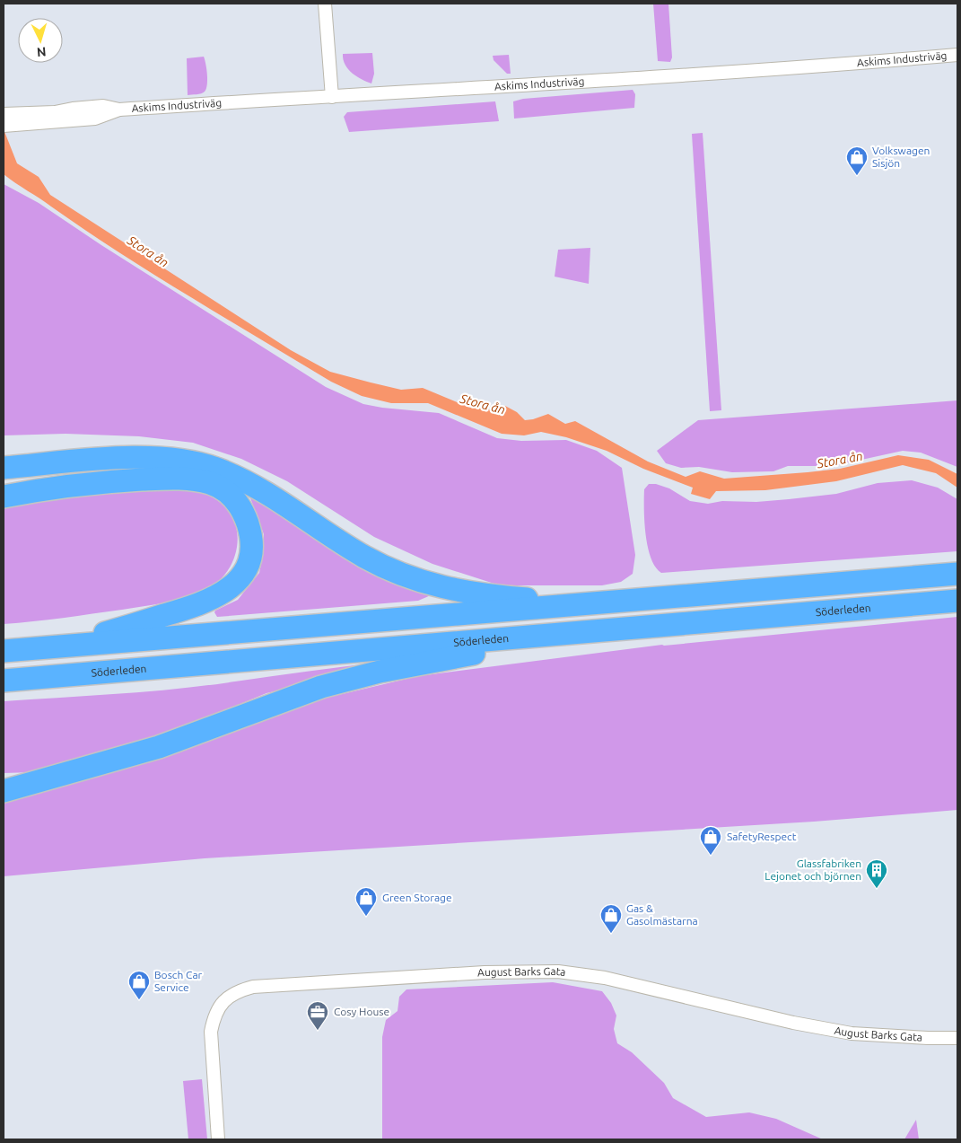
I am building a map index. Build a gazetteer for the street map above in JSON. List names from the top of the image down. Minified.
{"streets":{"highway":["Söderleden"],"street":["Askims Industriväg","August Barks Gata"]},"water":["Stora ån"],"places":{"shop":["Volkswagen Sisjön","SafetyRespect","Green Storage","Gas & Gasolmästarna","Bosch Car Service"],"building":["Glassfabriken Lejonet och björnen"],"office":["Cosy House"]},"north":"bottom"}
